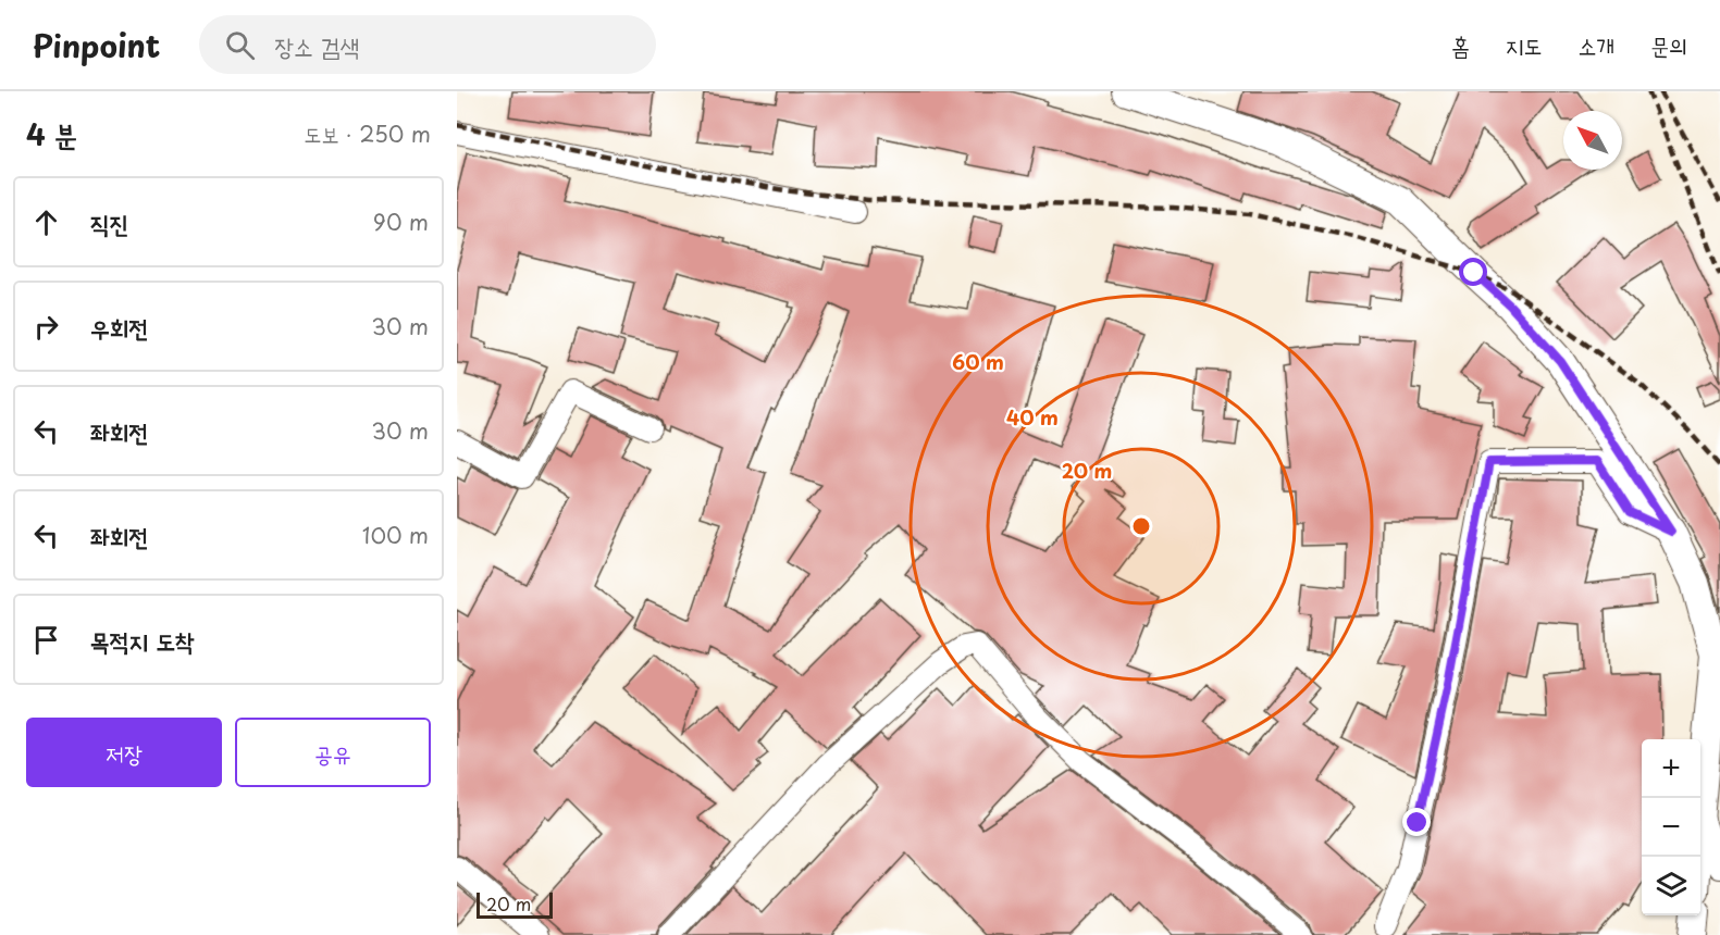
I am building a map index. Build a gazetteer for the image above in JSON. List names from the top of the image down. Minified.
{"scale_bar":"20 m","north":"top left","page":{"header":"Pinpoint","search":"장소 검색","nav":["홈","지도","소개","문의"],"heading":["4 분","도보 · 250 m"],"list":[["직진","90 m"],["우회전","30 m"],["좌회전","30 m"],["좌회전","100 m"],"목적지 도착"],"buttons":["저장","공유"],"map_buttons":["+","−"],"scale":"20 m"},"rings":["60 m","40 m","20 m"]}
